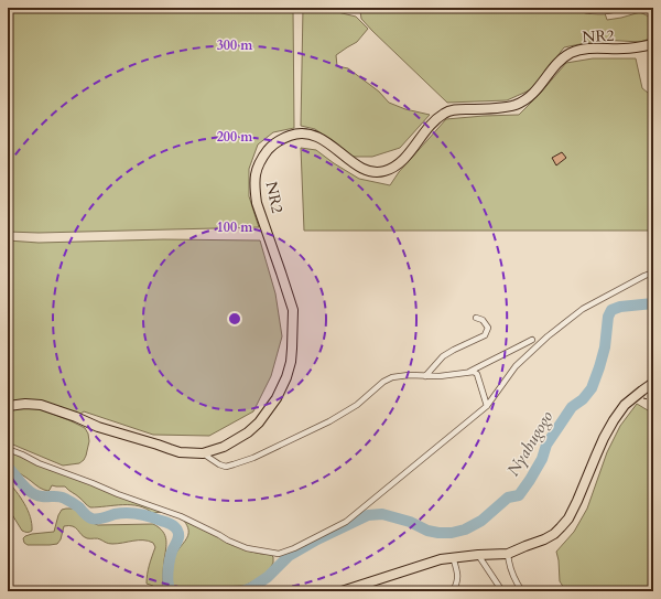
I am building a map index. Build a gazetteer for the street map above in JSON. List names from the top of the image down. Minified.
{"streets":{"highway":["NR2"]},"water":["Nyabugogo"],"rings":["300 m","200 m","100 m"]}
